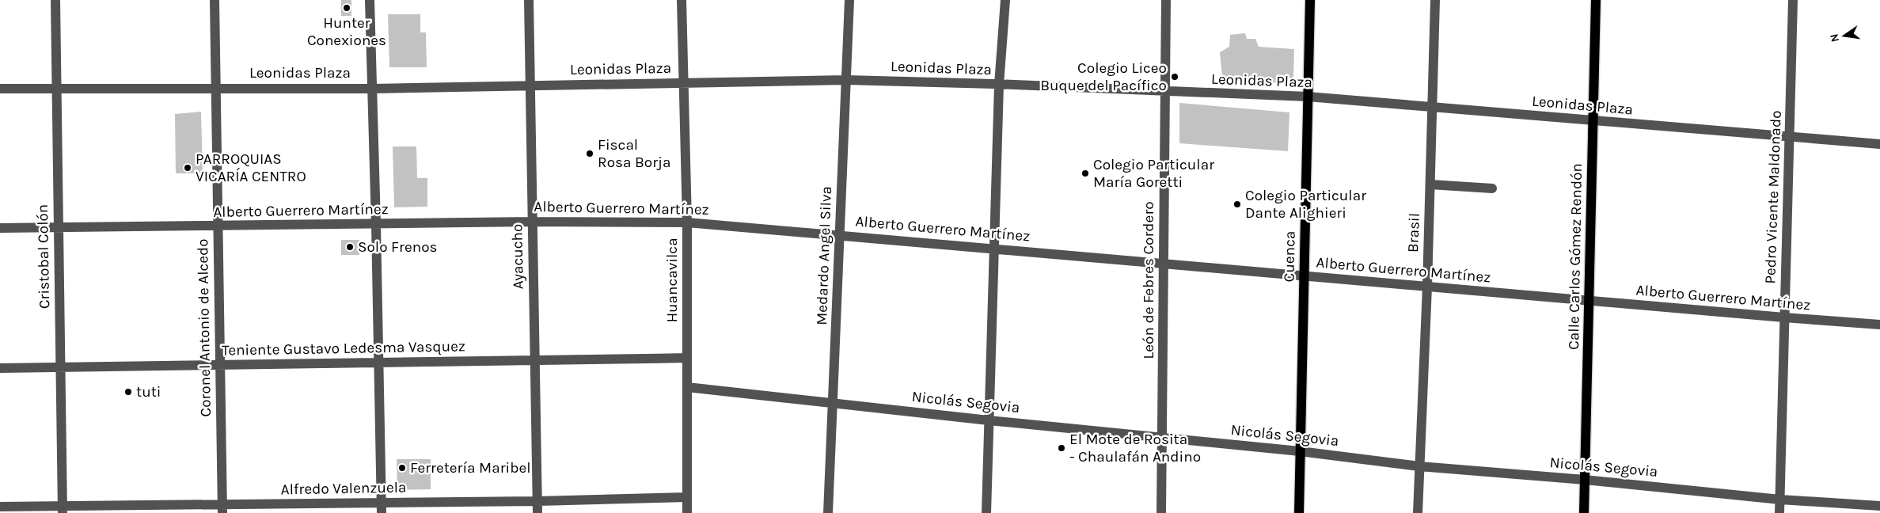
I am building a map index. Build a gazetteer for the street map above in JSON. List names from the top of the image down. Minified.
{"streets":{"main road":["Cuenca","Calle Carlos Gómez Rendón"],"street":["Leonidas Plaza","Pedro Vicente Maldonado","Alberto Guerrero Martínez","Brasil","Medardo Angel Silva","Cristobal Colón","Ayacucho","Huancavilca","León de Febres Cordero","Coronel Antonio de Alcedo","Teniente Gustavo Ledesma Vasquez","Nicolás Segovia","Alfredo Valenzuela"]},"crossings":[["Leonidas Plaza","Pedro Vicente Maldonado"],["Leonidas Plaza","Brasil"],["Leonidas Plaza","Medardo Angel Silva"],["Leonidas Plaza","Cristobal Colón"],["Leonidas Plaza","Ayacucho"],["Leonidas Plaza","Cuenca"],["Leonidas Plaza","Calle Carlos Gómez Rendón"],["Leonidas Plaza","Huancavilca"],["Leonidas Plaza","León de Febres Cordero"],["Leonidas Plaza","Coronel Antonio de Alcedo"],["Pedro Vicente Maldonado","Alberto Guerrero Martínez"],["Pedro Vicente Maldonado","Nicolás Segovia"],["Alberto Guerrero Martínez","Brasil"],["Alberto Guerrero Martínez","Medardo Angel Silva"],["Alberto Guerrero Martínez","Cristobal Colón"],["Alberto Guerrero Martínez","Ayacucho"],["Alberto Guerrero Martínez","Cuenca"],["Alberto Guerrero Martínez","Calle Carlos Gómez Rendón"],["Alberto Guerrero Martínez","Huancavilca"],["Alberto Guerrero Martínez","León de Febres Cordero"],["Alberto Guerrero Martínez","Coronel Antonio de Alcedo"],["Brasil","Nicolás Segovia"],["Medardo Angel Silva","Nicolás Segovia"],["Cristobal Colón","Teniente Gustavo Ledesma Vasquez"],["Cristobal Colón","Alfredo Valenzuela"],["Ayacucho","Teniente Gustavo Ledesma Vasquez"],["Ayacucho","Alfredo Valenzuela"],["Cuenca","Nicolás Segovia"],["Calle Carlos Gómez Rendón","Nicolás Segovia"],["Huancavilca","Teniente Gustavo Ledesma Vasquez"],["Huancavilca","Nicolás Segovia"],["Huancavilca","Alfredo Valenzuela"],["León de Febres Cordero","Nicolás Segovia"],["Coronel Antonio de Alcedo","Teniente Gustavo Ledesma Vasquez"],["Coronel Antonio de Alcedo","Alfredo Valenzuela"]],"places":["Hunter Conexiones","Colegio Liceo Buque del Pacífico","Fiscal Rosa Borja","PARROQUIAS VICARÍA CENTRO","Colegio Particular María Goretti","Colegio Particular Dante Alighieri","Solo Frenos","tuti","El Mote de Rosita - Chaulafán Andino","Ferretería Maribel"],"north":"left"}
